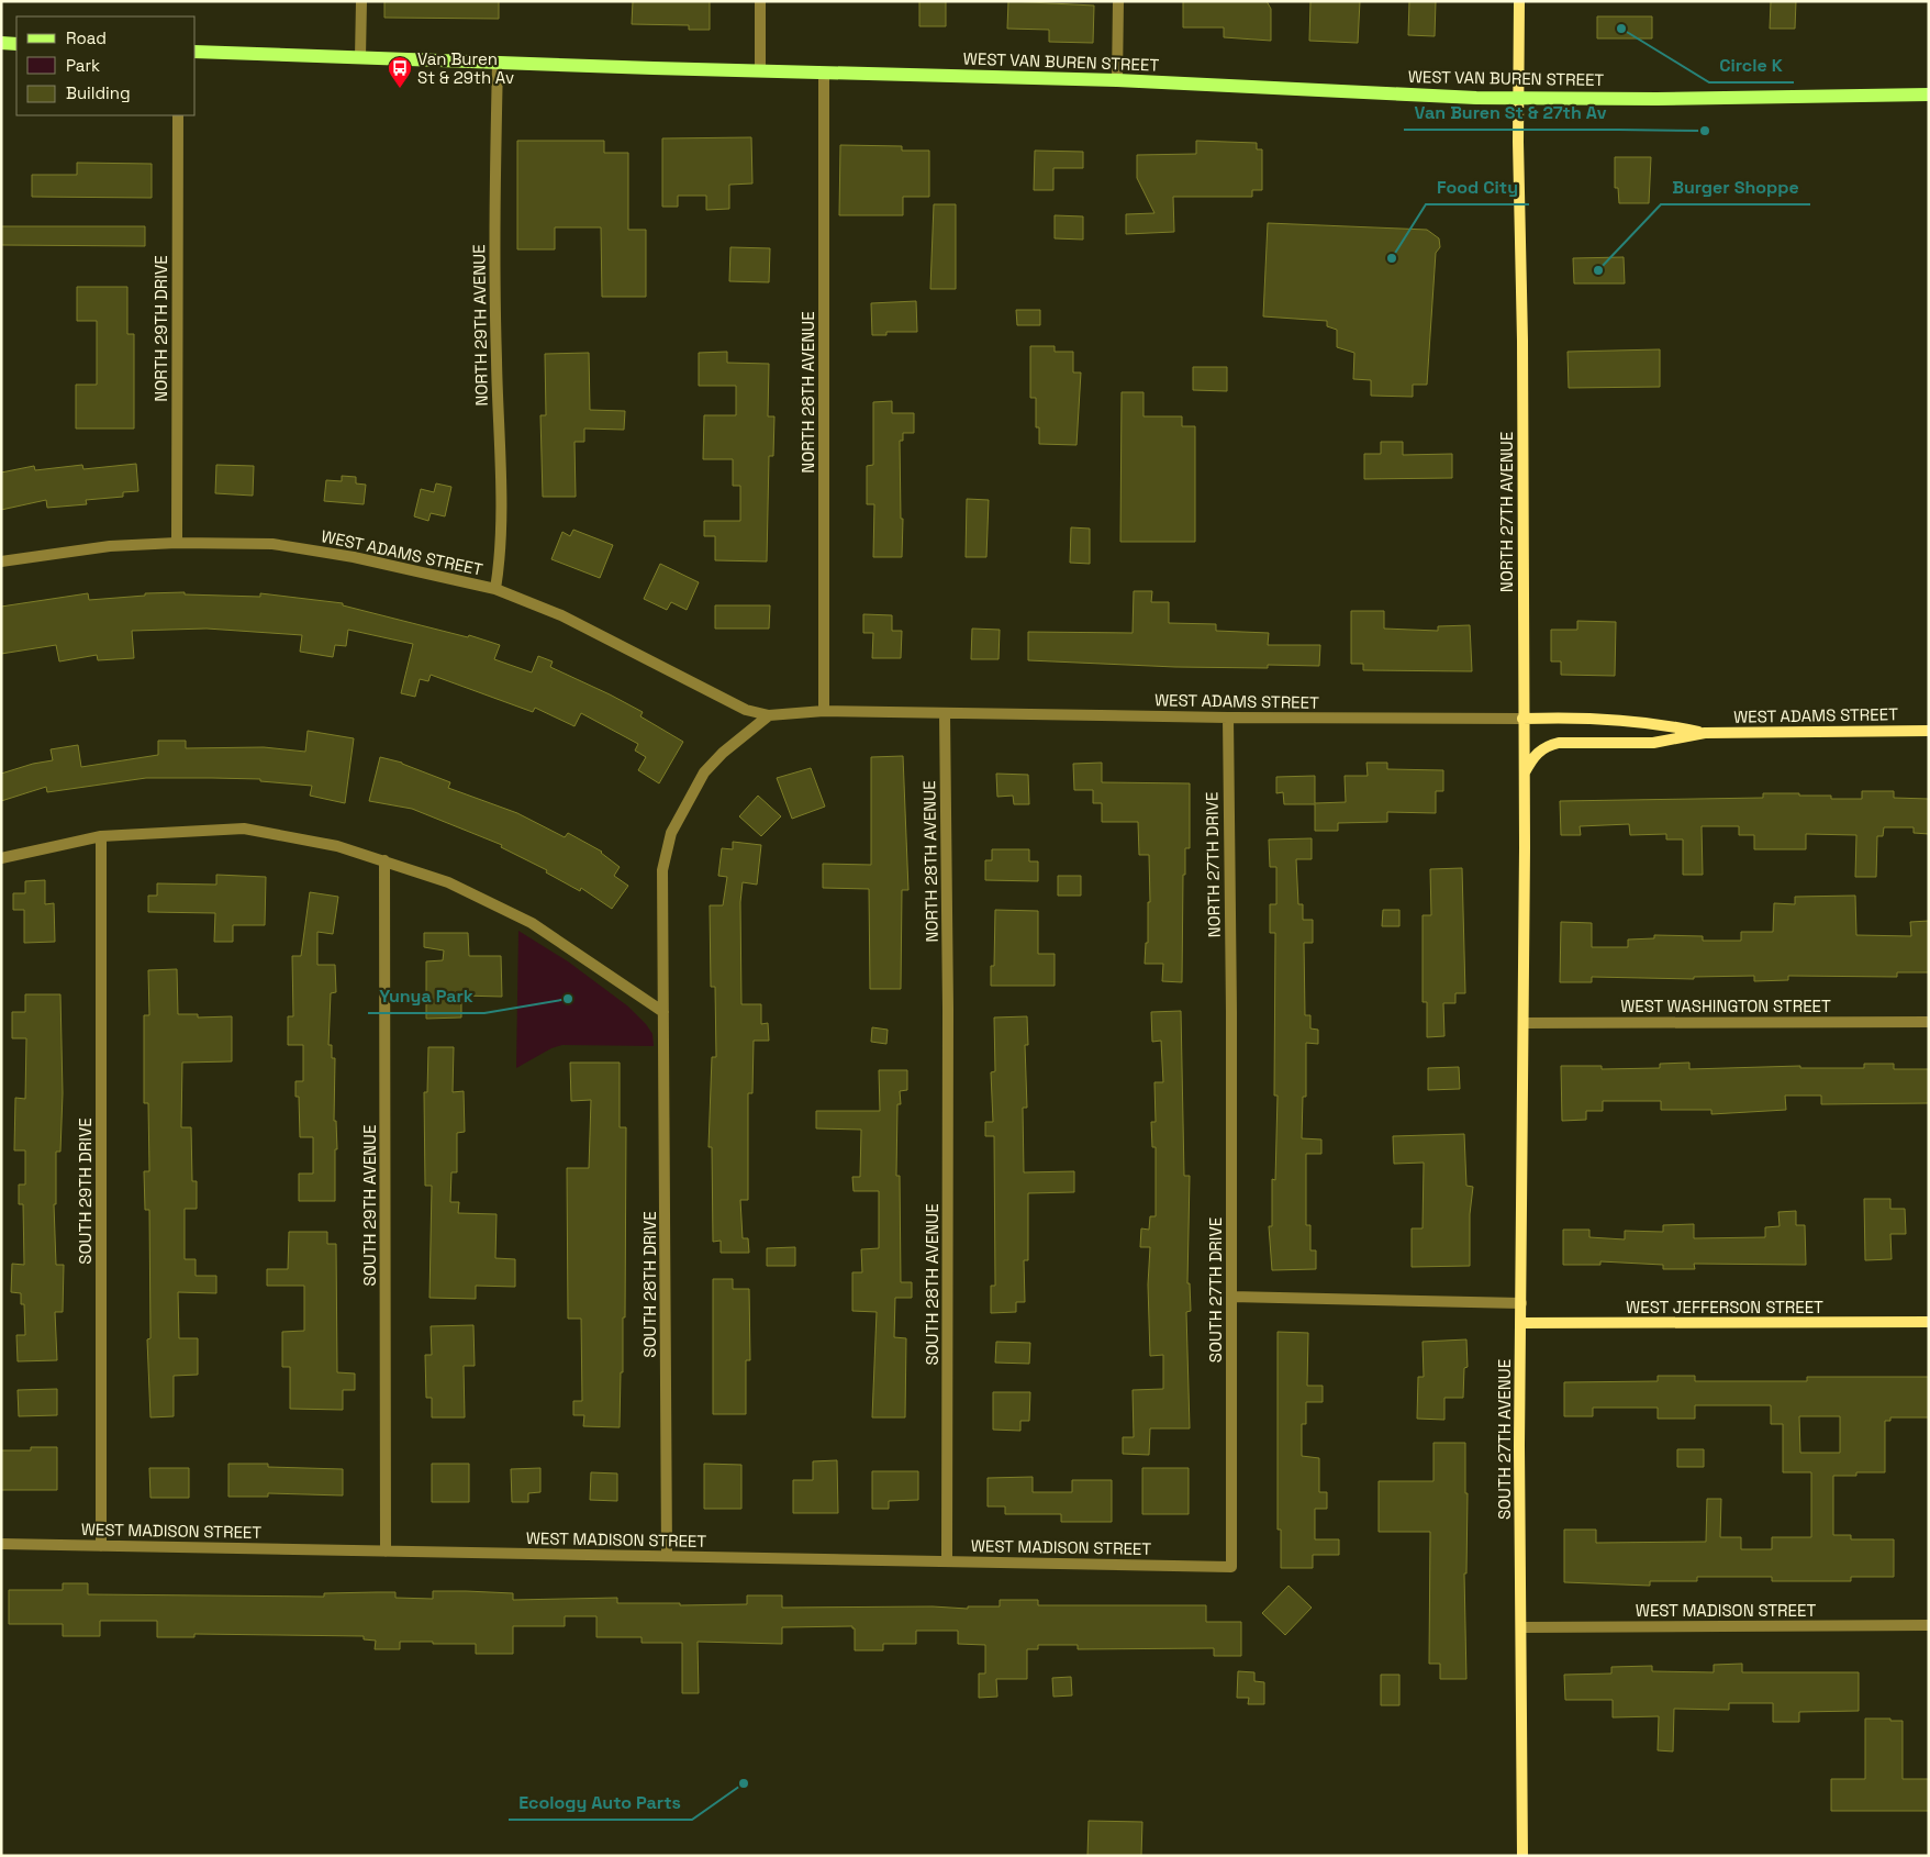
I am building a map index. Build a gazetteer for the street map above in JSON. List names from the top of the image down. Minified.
{"streets":{"main road":["WEST VAN BUREN STREET","NORTH 27TH AVENUE","WEST ADAMS STREET","WEST JEFFERSON STREET","SOUTH 27TH AVENUE"],"street":["NORTH 29TH AVENUE","NORTH 29TH DRIVE","NORTH 28TH AVENUE","NORTH 27TH DRIVE","WEST WASHINGTON STREET","SOUTH 29TH DRIVE","SOUTH 29TH AVENUE","SOUTH 28TH DRIVE","SOUTH 28TH AVENUE","SOUTH 27TH DRIVE","WEST MADISON STREET"]},"crossings":[["WEST VAN BUREN STREET","NORTH 29TH AVENUE"],["WEST VAN BUREN STREET","NORTH 28TH AVENUE"],["WEST VAN BUREN STREET","NORTH 27TH AVENUE"],["NORTH 29TH AVENUE","WEST ADAMS STREET"],["NORTH 29TH DRIVE","WEST ADAMS STREET"],["NORTH 28TH AVENUE","WEST ADAMS STREET"],["NORTH 28TH AVENUE","SOUTH 28TH AVENUE"],["NORTH 27TH AVENUE","WEST ADAMS STREET"],["NORTH 27TH AVENUE","WEST WASHINGTON STREET"],["NORTH 27TH AVENUE","SOUTH 27TH AVENUE"],["WEST ADAMS STREET","NORTH 27TH DRIVE"],["WEST ADAMS STREET","SOUTH 28TH DRIVE"],["NORTH 27TH DRIVE","SOUTH 27TH DRIVE"],["WEST WASHINGTON STREET","SOUTH 27TH AVENUE"],["SOUTH 29TH DRIVE","WEST MADISON STREET"],["SOUTH 29TH AVENUE","WEST MADISON STREET"],["SOUTH 28TH DRIVE","WEST MADISON STREET"],["SOUTH 28TH AVENUE","WEST MADISON STREET"],["SOUTH 27TH DRIVE","WEST MADISON STREET"],["WEST JEFFERSON STREET","SOUTH 27TH AVENUE"],["SOUTH 27TH AVENUE","WEST MADISON STREET"]],"places":{"other":["Circle K","Van Buren St & 27th Av","Food City","Burger Shoppe","Yunya Park","Ecology Auto Parts"],"bus stop":["Van Buren St & 29th Av"]},"legend":["Road","Park","Building"]}
